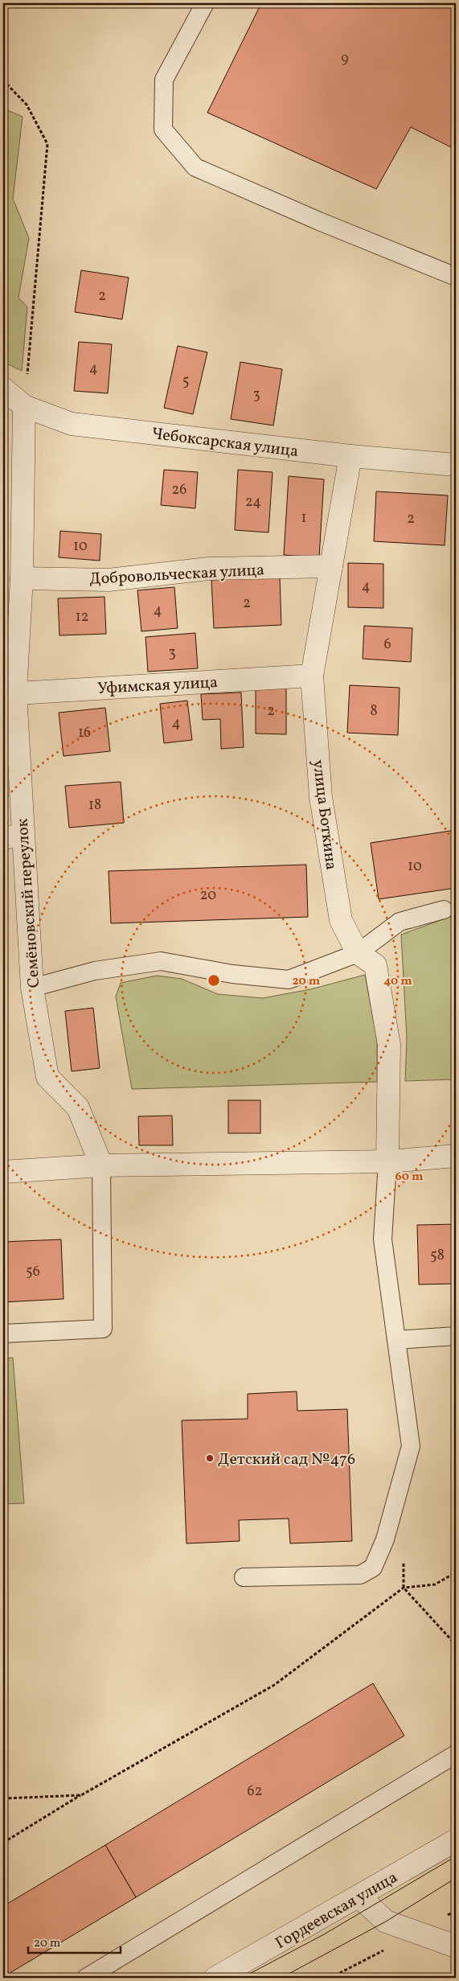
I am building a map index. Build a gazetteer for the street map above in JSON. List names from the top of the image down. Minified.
{"streets":{"street":["Чебоксарская улица","Добровольческая улица","Уфимская улица","улица Боткина","Семёновский переулок","Гордеевская улица"]},"crossings":[["Чебоксарская улица","улица Боткина"],["Чебоксарская улица","Семёновский переулок"],["Добровольческая улица","улица Боткина"],["Добровольческая улица","Семёновский переулок"],["Уфимская улица","улица Боткина"],["Уфимская улица","Семёновский переулок"]],"places":["Детский сад №476"],"house_numbers":["9","2","4","5","3","26","24","1","2","10","4","2","4","12","6","3","2","8","4","16","18","10","20","58","56","62"],"scale_bar":"20 m","rings":["20 m","40 m","60 m"]}
